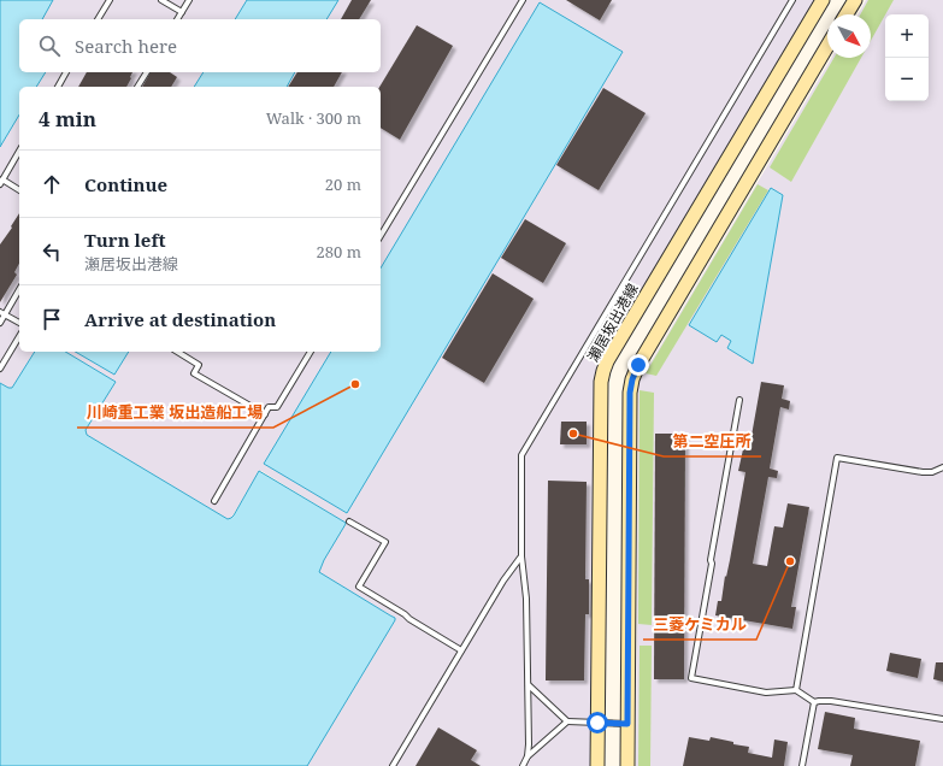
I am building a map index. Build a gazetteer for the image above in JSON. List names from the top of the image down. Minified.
{"streets":{"main road":["瀬居坂出港線"]},"places":["川崎重工業 坂出造船工場","第二空圧所","三菱ケミカル"],"north":"bottom right","page":{"map_buttons":["+","−"],"search":"Search here","heading":["4 min","Walk · 300 m"],"list":[["Continue","20 m"],["Turn left","瀬居坂出港線","280 m"],"Arrive at destination"]}}
